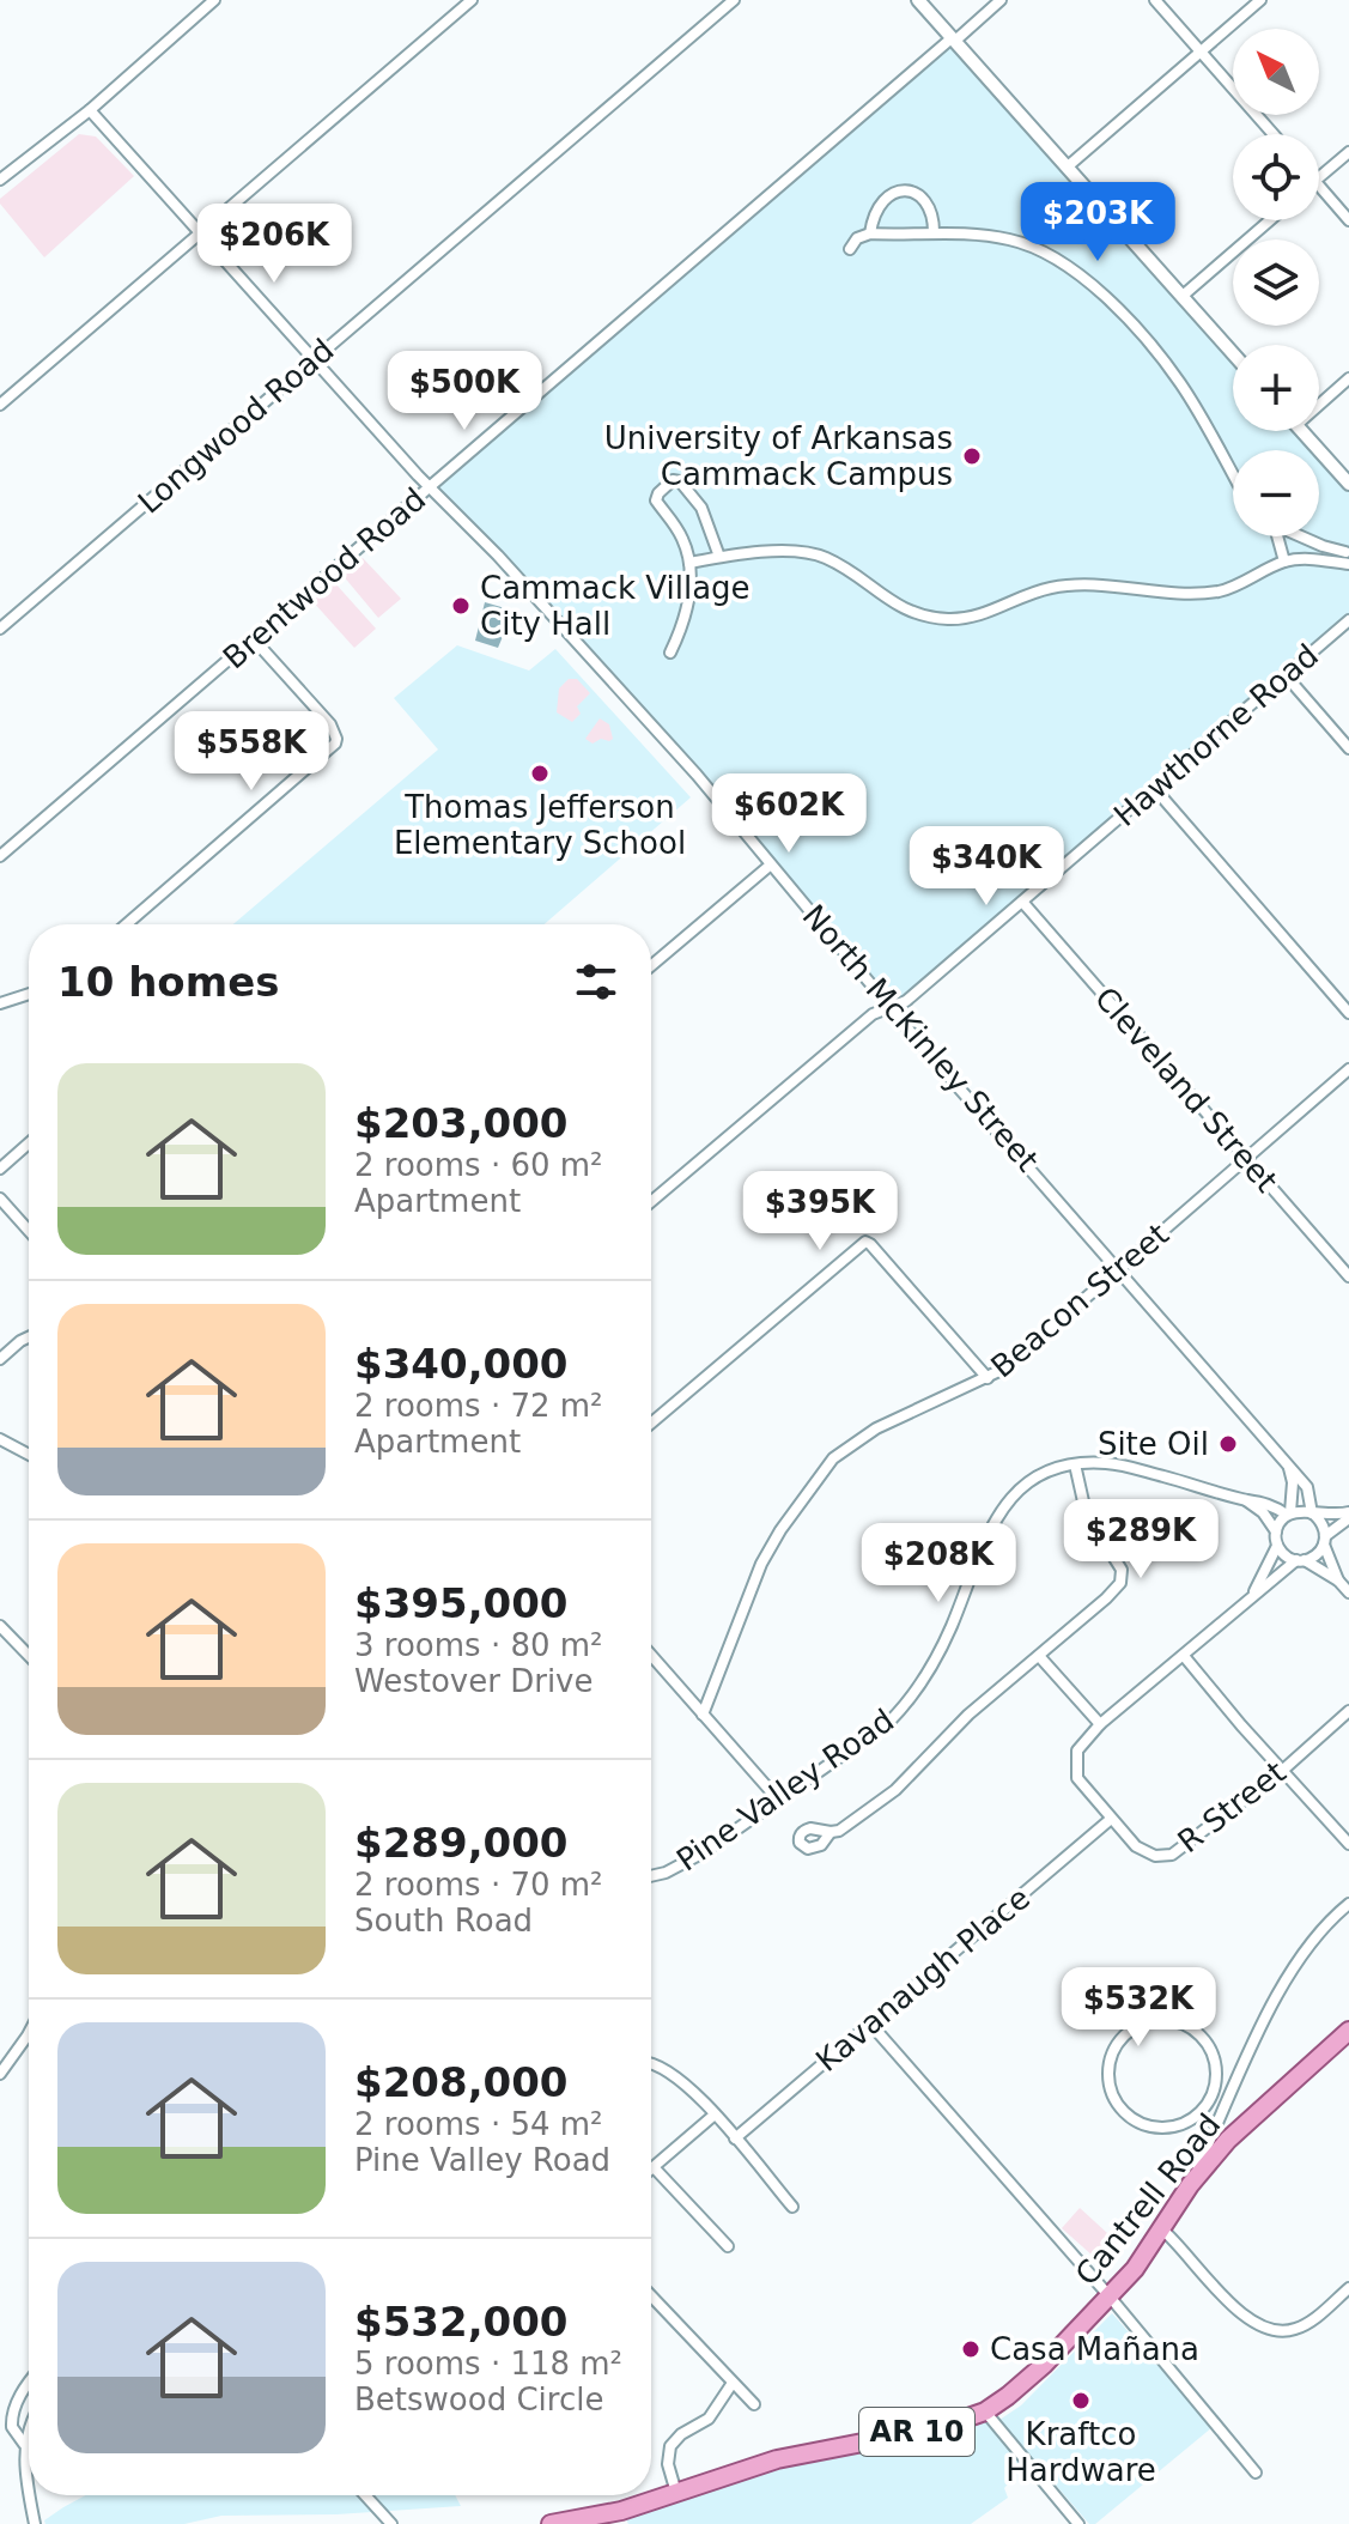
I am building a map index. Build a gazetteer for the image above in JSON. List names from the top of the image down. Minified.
{"streets":{"main road":["Cantrell Road","AR 10"],"street":["Longwood Road","Brentwood Road","Hawthorne Road","North McKinley Street","Cleveland Street","Beacon Street","Pine Valley Road","R Street","Kavanaugh Place"]},"crossings":[["Longwood Road","North McKinley Street"],["Brentwood Road","North McKinley Street"],["Hawthorne Road","North McKinley Street"],["Hawthorne Road","Cleveland Street"],["North McKinley Street","Beacon Street"],["North McKinley Street","Pine Valley Road"],["Cleveland Street","Beacon Street"],["R Street","Kavanaugh Place"]],"places":["University of Arkansas Cammack Campus","Cammack Village City Hall","Thomas Jefferson Elementary School","Site Oil","Casa Mañana","Kraftco Hardware"],"north":"top left","page":{"map_buttons":["+","−"],"price":["$203K","$206K","$500K","$558K","$602K","$340K","$395K","$289K","$208K","$532K"],"heading":"10 homes","list":[{"name":"$203,000","note":"2 rooms · 60 m² · Apartment"},{"name":"$340,000","note":"2 rooms · 72 m² · Apartment"},{"name":"$395,000","note":"3 rooms · 80 m² · Westover Drive"},{"name":"$289,000","note":"2 rooms · 70 m² · South Road"},{"name":"$208,000","note":"2 rooms · 54 m² · Pine Valley Road"},{"name":"$532,000","note":"5 rooms · 118 m² · Betswood Circle"}]}}
